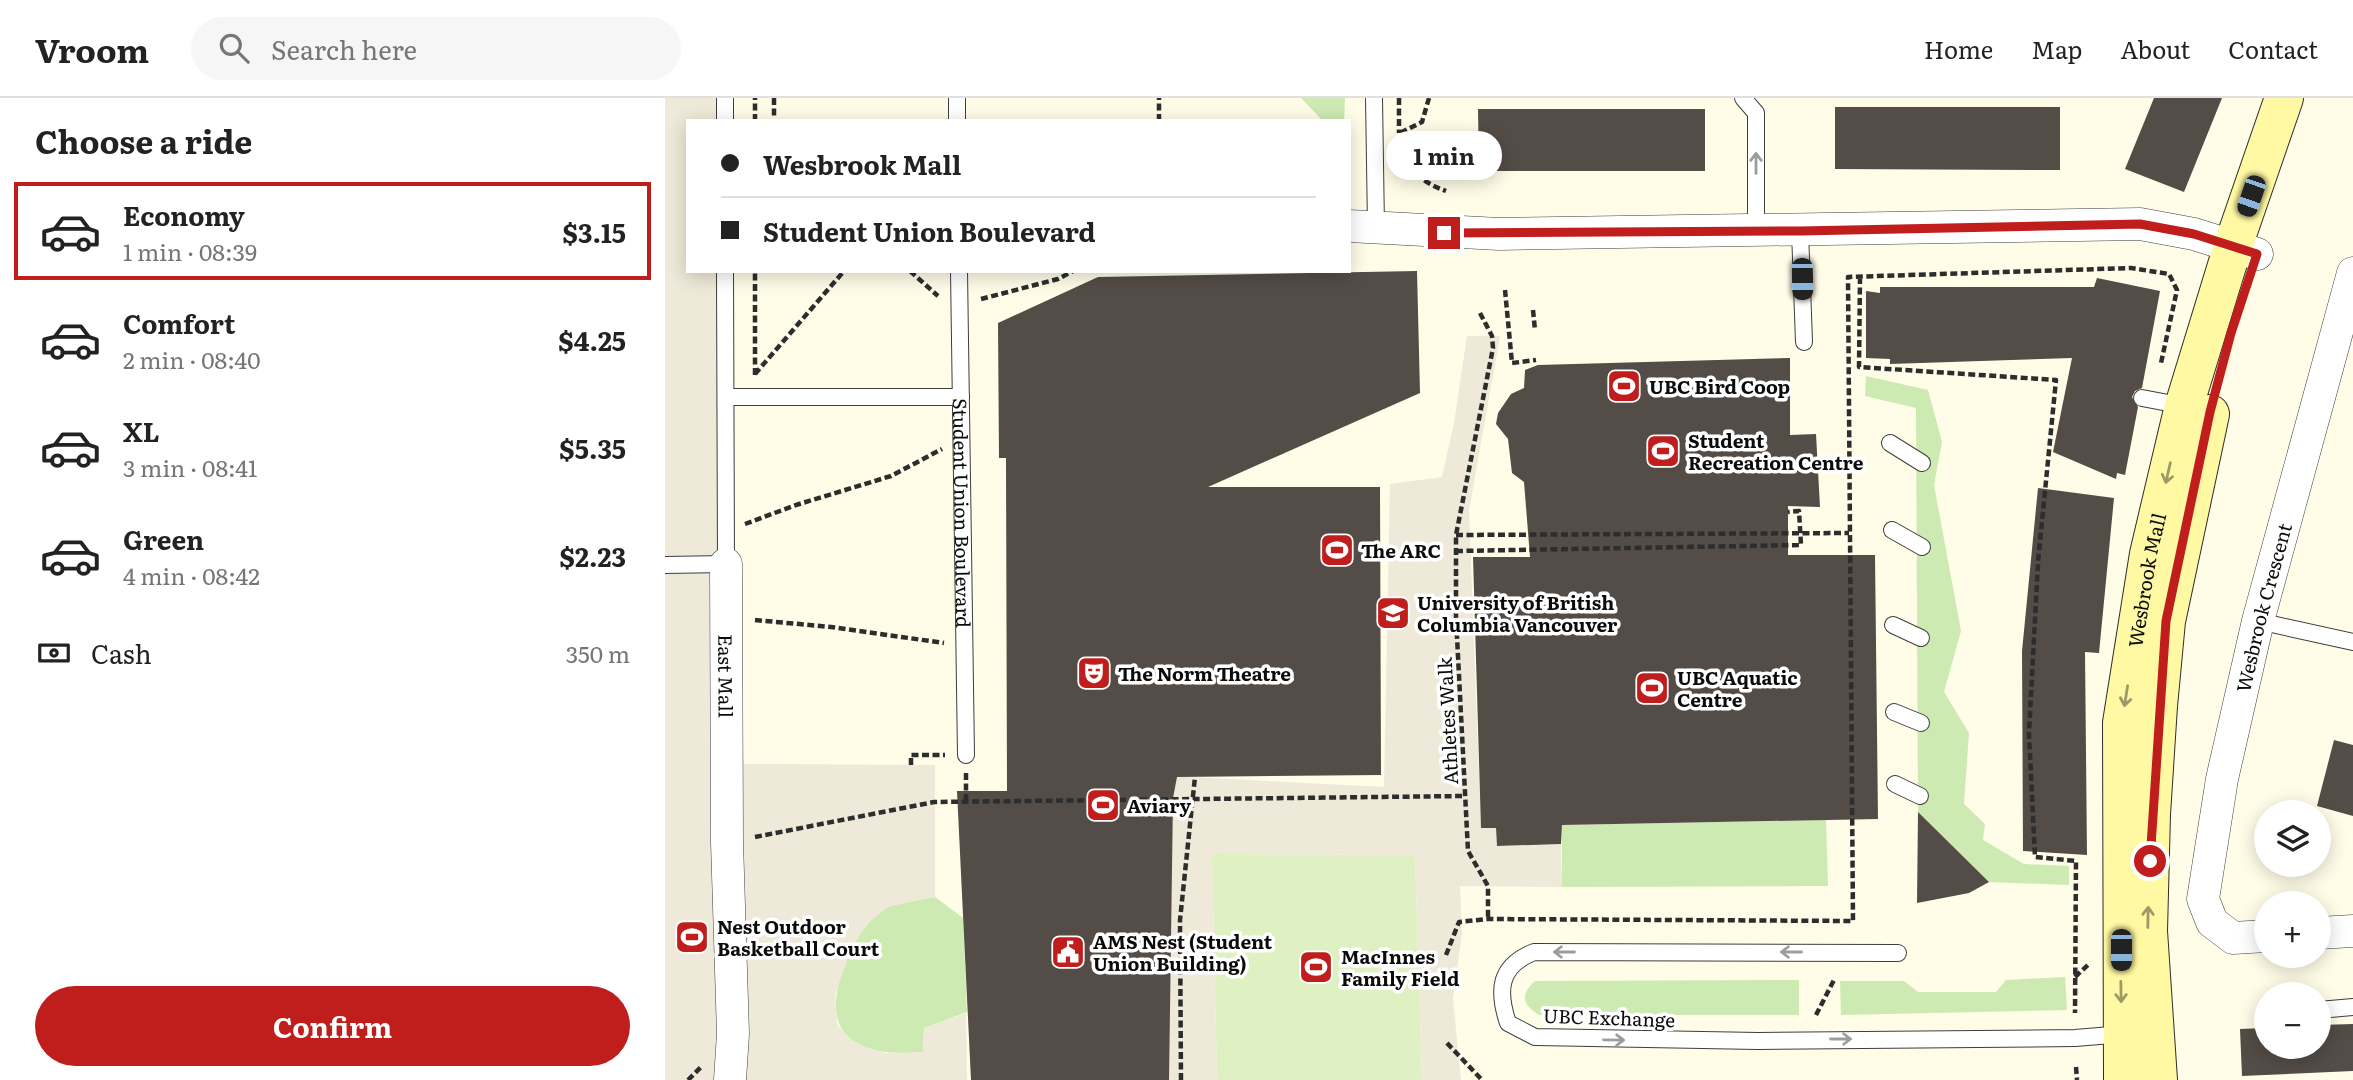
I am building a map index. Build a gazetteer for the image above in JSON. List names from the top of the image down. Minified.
{"streets":{"main road":["Wesbrook Mall"],"street":["Wesbrook Crescent","East Mall"],"lane":["Student Union Boulevard","UBC Exchange"],"path":["Athletes Walk"]},"crossings":[["Wesbrook Mall","UBC Exchange"]],"places":{"sports":["UBC Bird Coop","Student Recreation Centre","The ARC","UBC Aquatic Centre","Aviary","Nest Outdoor Basketball Court","MacInnes Family Field"],"school or university":["University of British Columbia Vancouver"],"theatre":["The Norm Theatre"],"public building":["AMS Nest (Student Union Building)"]},"page":{"header":"Vroom","search":"Search here","nav":["Home","Map","About","Contact"],"heading":"Choose a ride","banner":["Wesbrook Mall","Student Union Boulevard"],"bubble":"1 min","list":[{"name":"Economy","note":"1 min · 08:39","value":"$3.15"},{"name":"Comfort","note":"2 min · 08:40","value":"$4.25"},{"name":"XL","note":"3 min · 08:41","value":"$5.35"},{"name":"Green","note":"4 min · 08:42","value":"$2.23"}],"pay":["Cash","350 m"],"map_buttons":["+","−"],"buttons":"Confirm"}}
